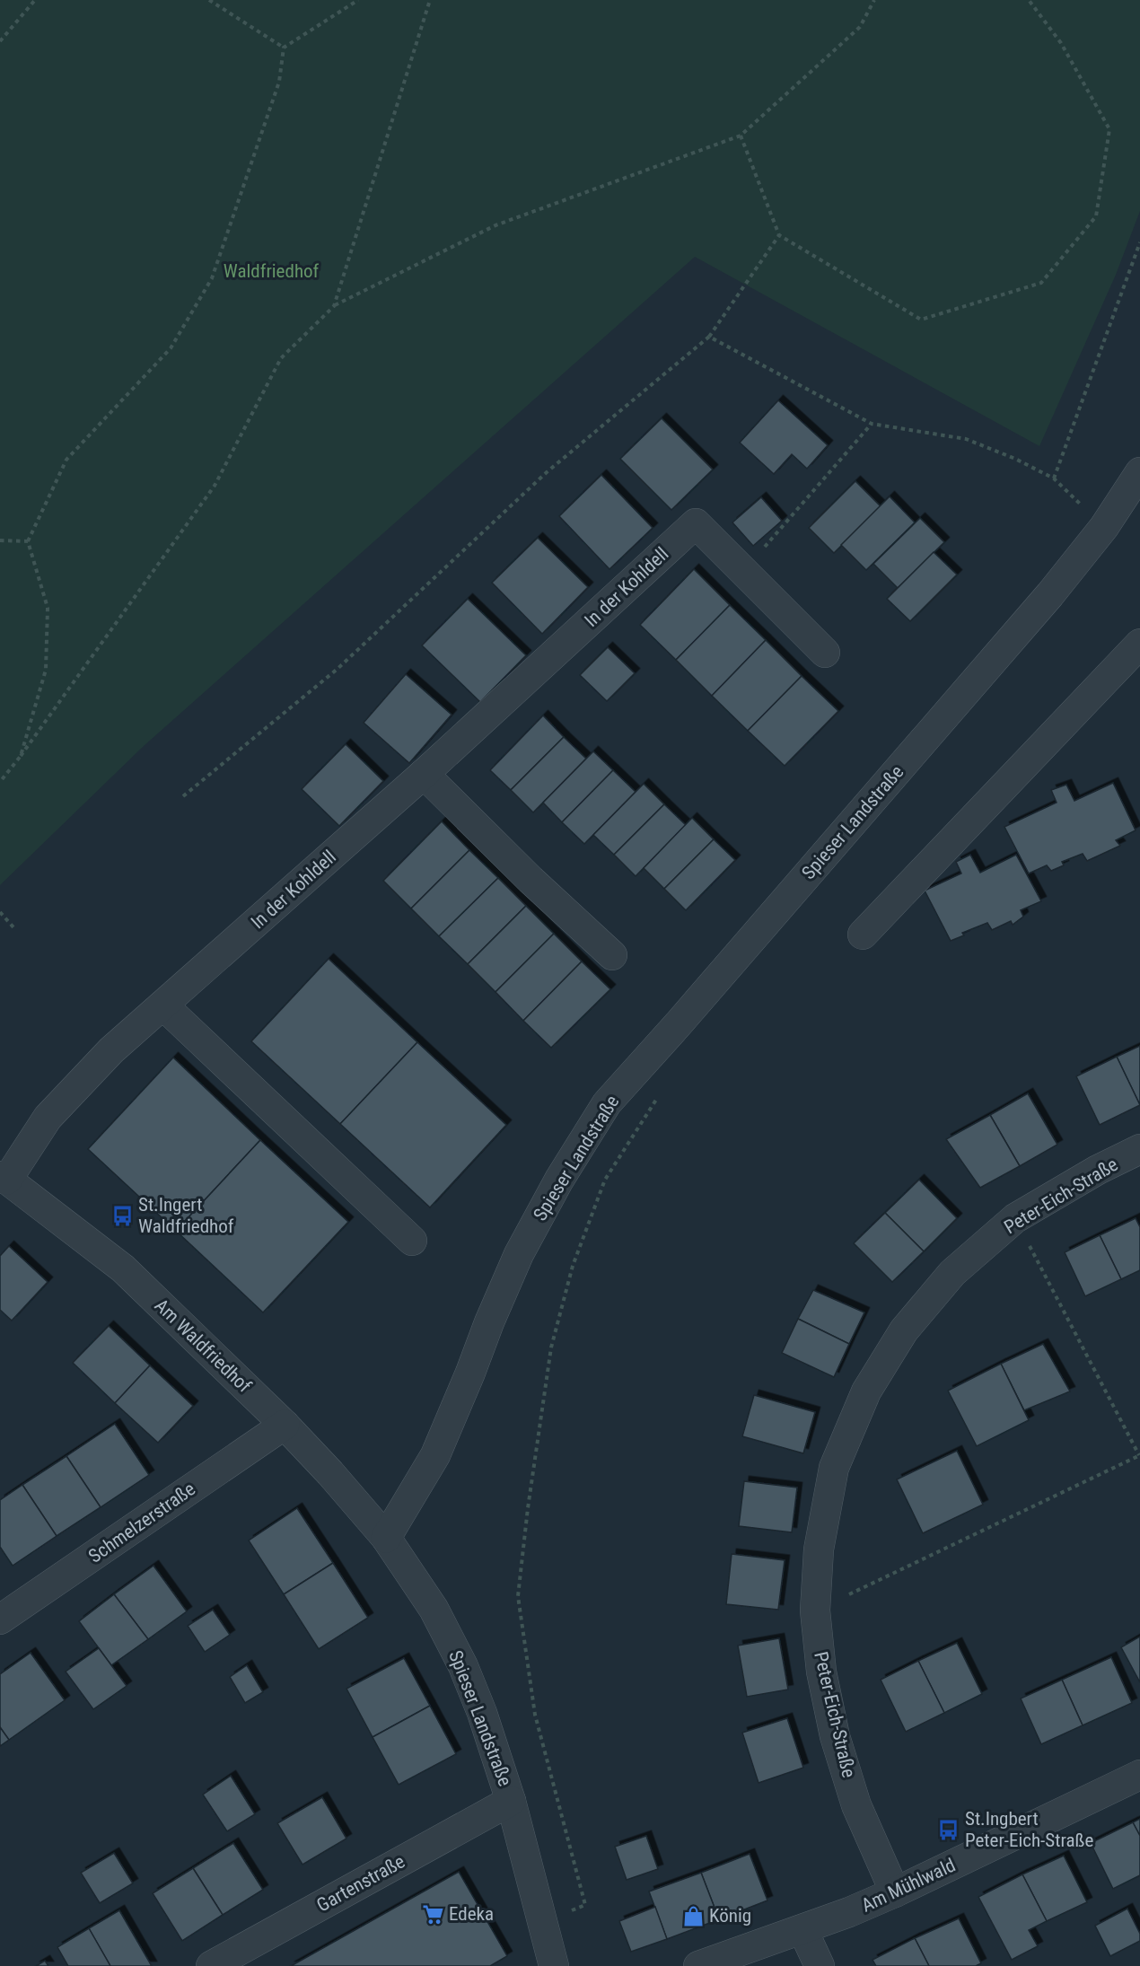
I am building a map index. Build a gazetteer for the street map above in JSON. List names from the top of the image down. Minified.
{"streets":{"street":["In der Kohldell","Spieser Landstraße","Peter-Eich-Straße","Am Waldfriedhof","Schmelzerstraße","Gartenstraße","Am Mühlwald"]},"crossings":[["In der Kohldell","Am Waldfriedhof"],["Spieser Landstraße","Am Waldfriedhof"],["Spieser Landstraße","Gartenstraße"],["Peter-Eich-Straße","Am Mühlwald"],["Am Waldfriedhof","Schmelzerstraße"]],"parks":["Waldfriedhof"],"places":{"bus stop":["St.Ingert Waldfriedhof","St.Ingbert Peter-Eich-Straße"],"supermarket":["Edeka"],"shop":["König"]}}
